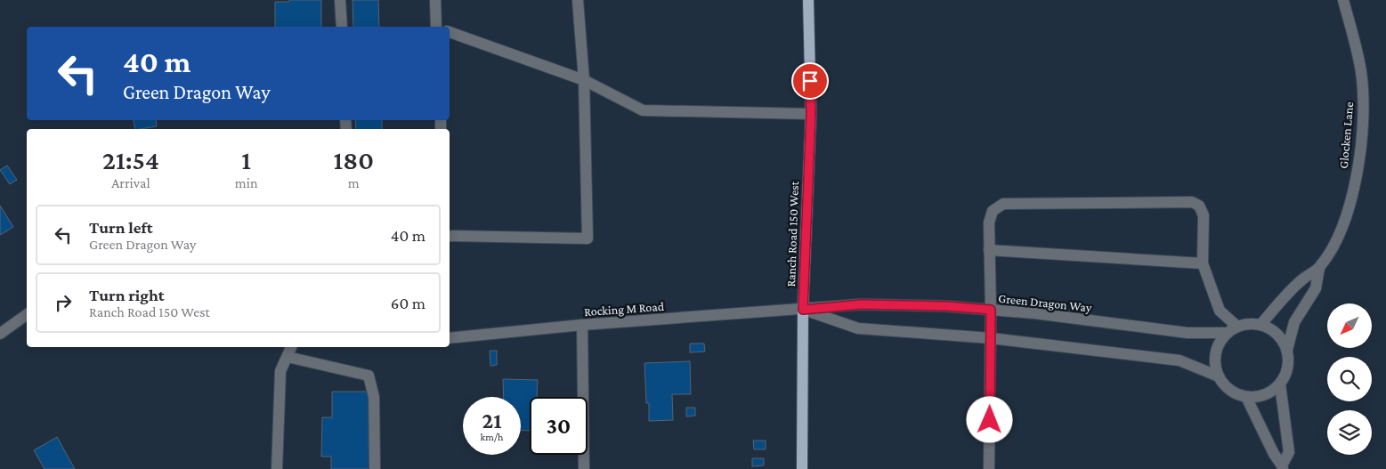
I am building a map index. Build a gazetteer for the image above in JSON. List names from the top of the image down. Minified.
{"streets":{"main road":["Ranch Road 150 West"],"street":["Glocken Lane","Green Dragon Way","Rocking M Road"]},"crossings":[["Glocken Lane","Green Dragon Way"],["Ranch Road 150 West","Green Dragon Way"],["Ranch Road 150 West","Rocking M Road"],["Green Dragon Way","Rocking M Road"]],"north":"bottom left","page":{"turn":["40 m","Green Dragon Way"],"eta":["21:54","Arrival","1","min","180","m"],"list":[{"name":"Turn left","note":"Green Dragon Way","value":"40 m"},{"name":"Turn right","note":"Ranch Road 150 West","value":"60 m"}],"speed":"21 km/h","limit":"30"}}
